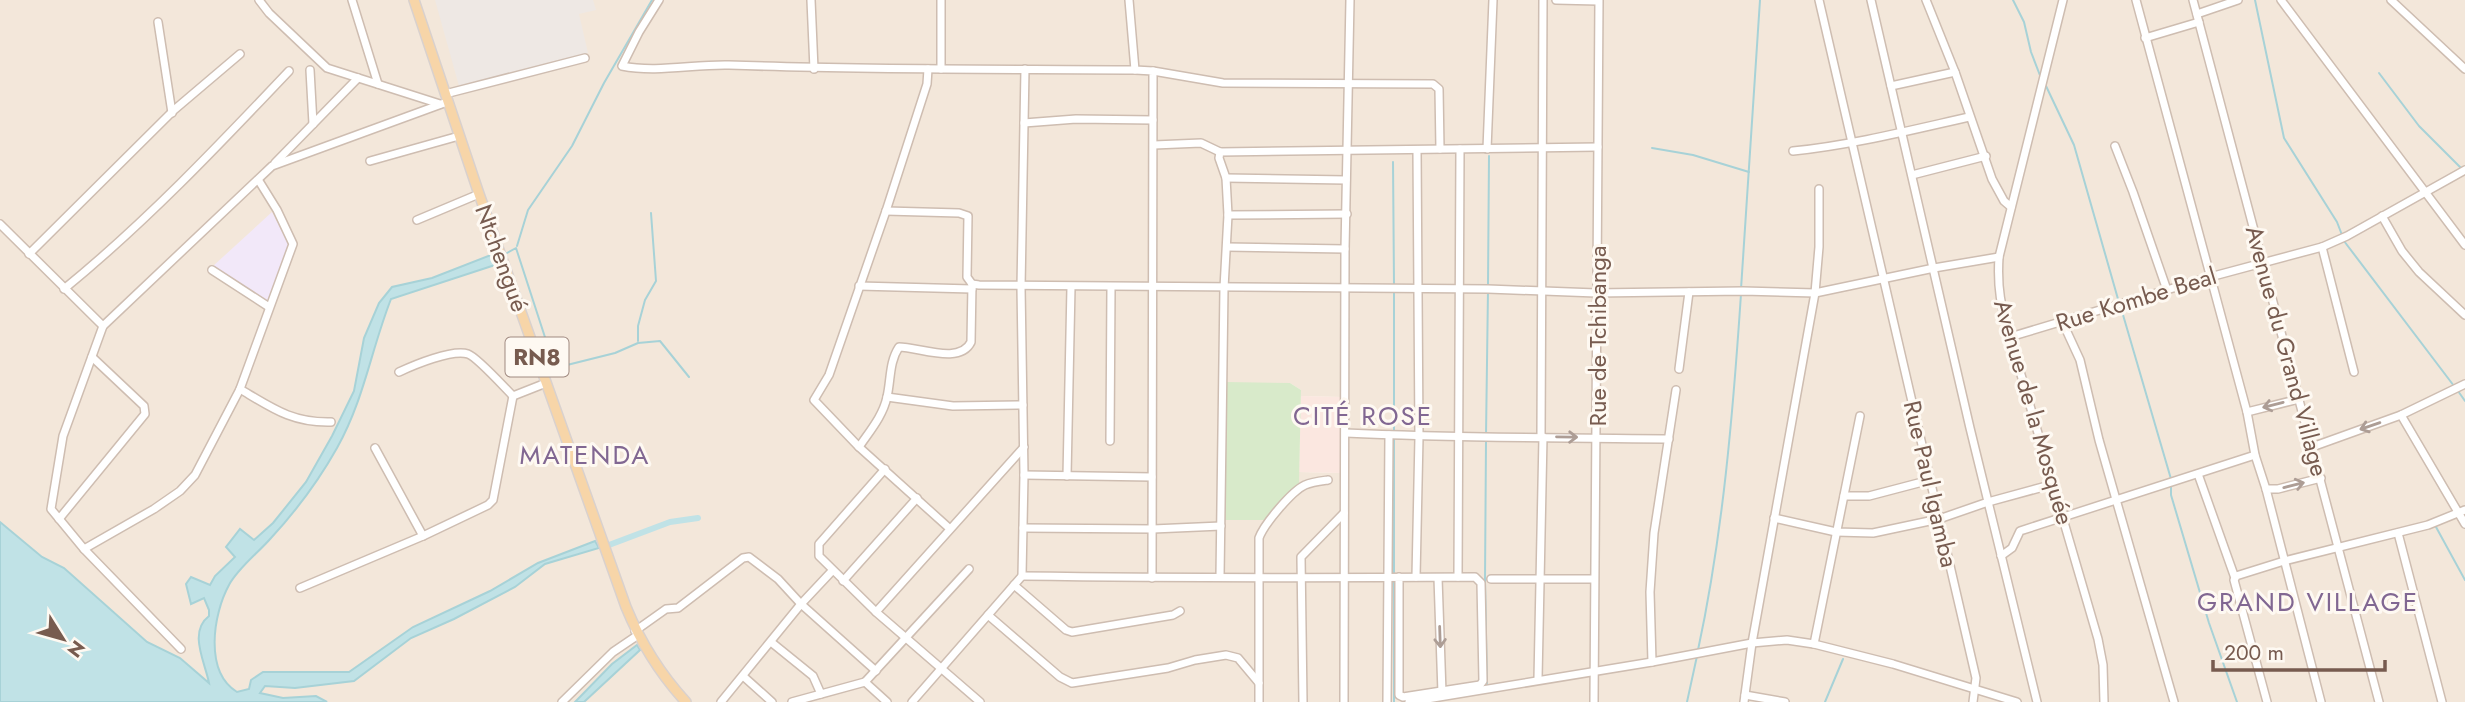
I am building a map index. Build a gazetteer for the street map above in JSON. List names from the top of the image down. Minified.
{"streets":{"main road":["Ntchengué","RN8"],"street":["Rue Kombe Beal","Rue de Tchibanga","Avenue du Grand Village","Avenue de la Mosquée","Rue Paul Igamba"]},"crossings":[["Rue Kombe Beal","Avenue du Grand Village"],["Rue Kombe Beal","Avenue de la Mosquée"]],"districts":["CITÉ ROSE","MATENDA","GRAND VILLAGE"],"scale_bar":"200 m","north":"bottom right"}
